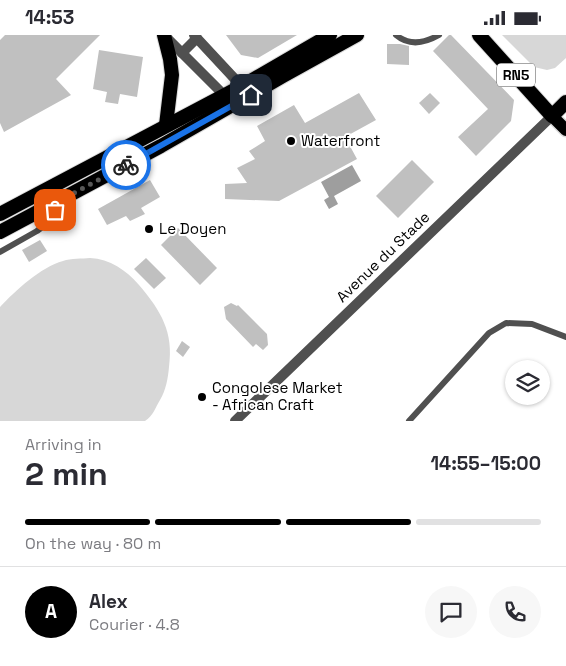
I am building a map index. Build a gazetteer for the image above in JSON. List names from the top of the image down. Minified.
{"streets":{"highway":["RN5"],"street":["Avenue du Stade"]},"crossings":[["RN5","Avenue du Stade"]],"places":["Waterfront","Le Doyen","Congolese Market - African Craft"],"page":{"status":"14:53","heading":["2 min","Arriving in","14:55–15:00"],"panel":["Alex","Courier · 4.8"],"bar":"On the way · 80 m","round":"A"}}
